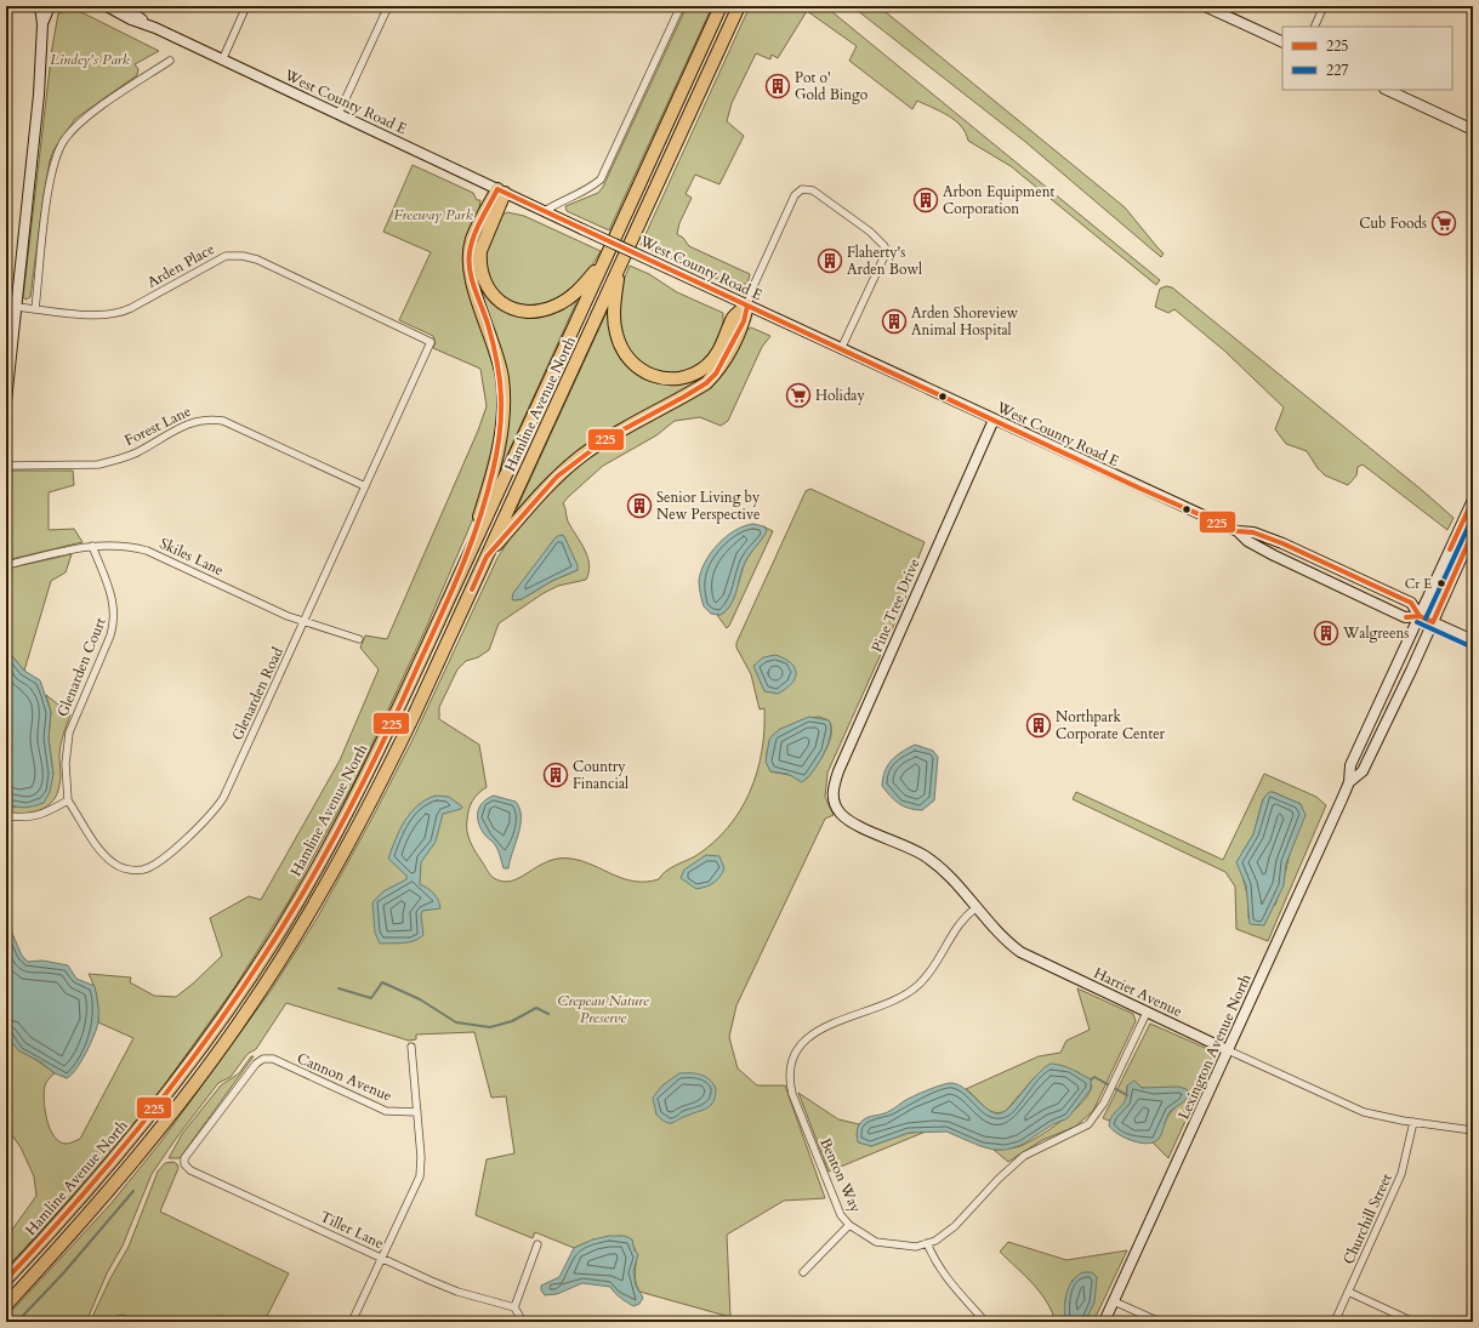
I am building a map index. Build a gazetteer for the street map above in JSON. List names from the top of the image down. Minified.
{"streets":{"highway":["Hamline Avenue North"],"street":["West County Road E","Arden Place","Forest Lane","Skiles Lane","Pine Tree Drive","Glenarden Court","Glenarden Road","Harriet Avenue","Lexington Avenue North","Cannon Avenue","Benton Way","Churchill Street","Tiller Lane"]},"crossings":[["West County Road E","Pine Tree Drive"],["West County Road E","Lexington Avenue North"],["Arden Place","Glenarden Road"],["Forest Lane","Glenarden Road"],["Skiles Lane","Glenarden Court"],["Skiles Lane","Glenarden Road"],["Pine Tree Drive","Harriet Avenue"],["Glenarden Court","Glenarden Road"],["Harriet Avenue","Lexington Avenue North"],["Harriet Avenue","Benton Way"],["Harriet Avenue","Churchill Street"],["Cannon Avenue","Tiller Lane"]],"parks":["Lindey's Park","Freeway Park","Crepeau Nature Preserve"],"places":{"building":["Pot o' Gold Bingo","Arbon Equipment Corporation","Flaherty's Arden Bowl","Arden Shoreview Animal Hospital","Senior Living by New Perspective","Walgreens","Northpark Corporate Center","Country Financial"],"supermarket":["Cub Foods","Holiday"],"other":["Cr E"]},"lines":["transit line 225","transit line 227"],"legend":["225","227"]}
